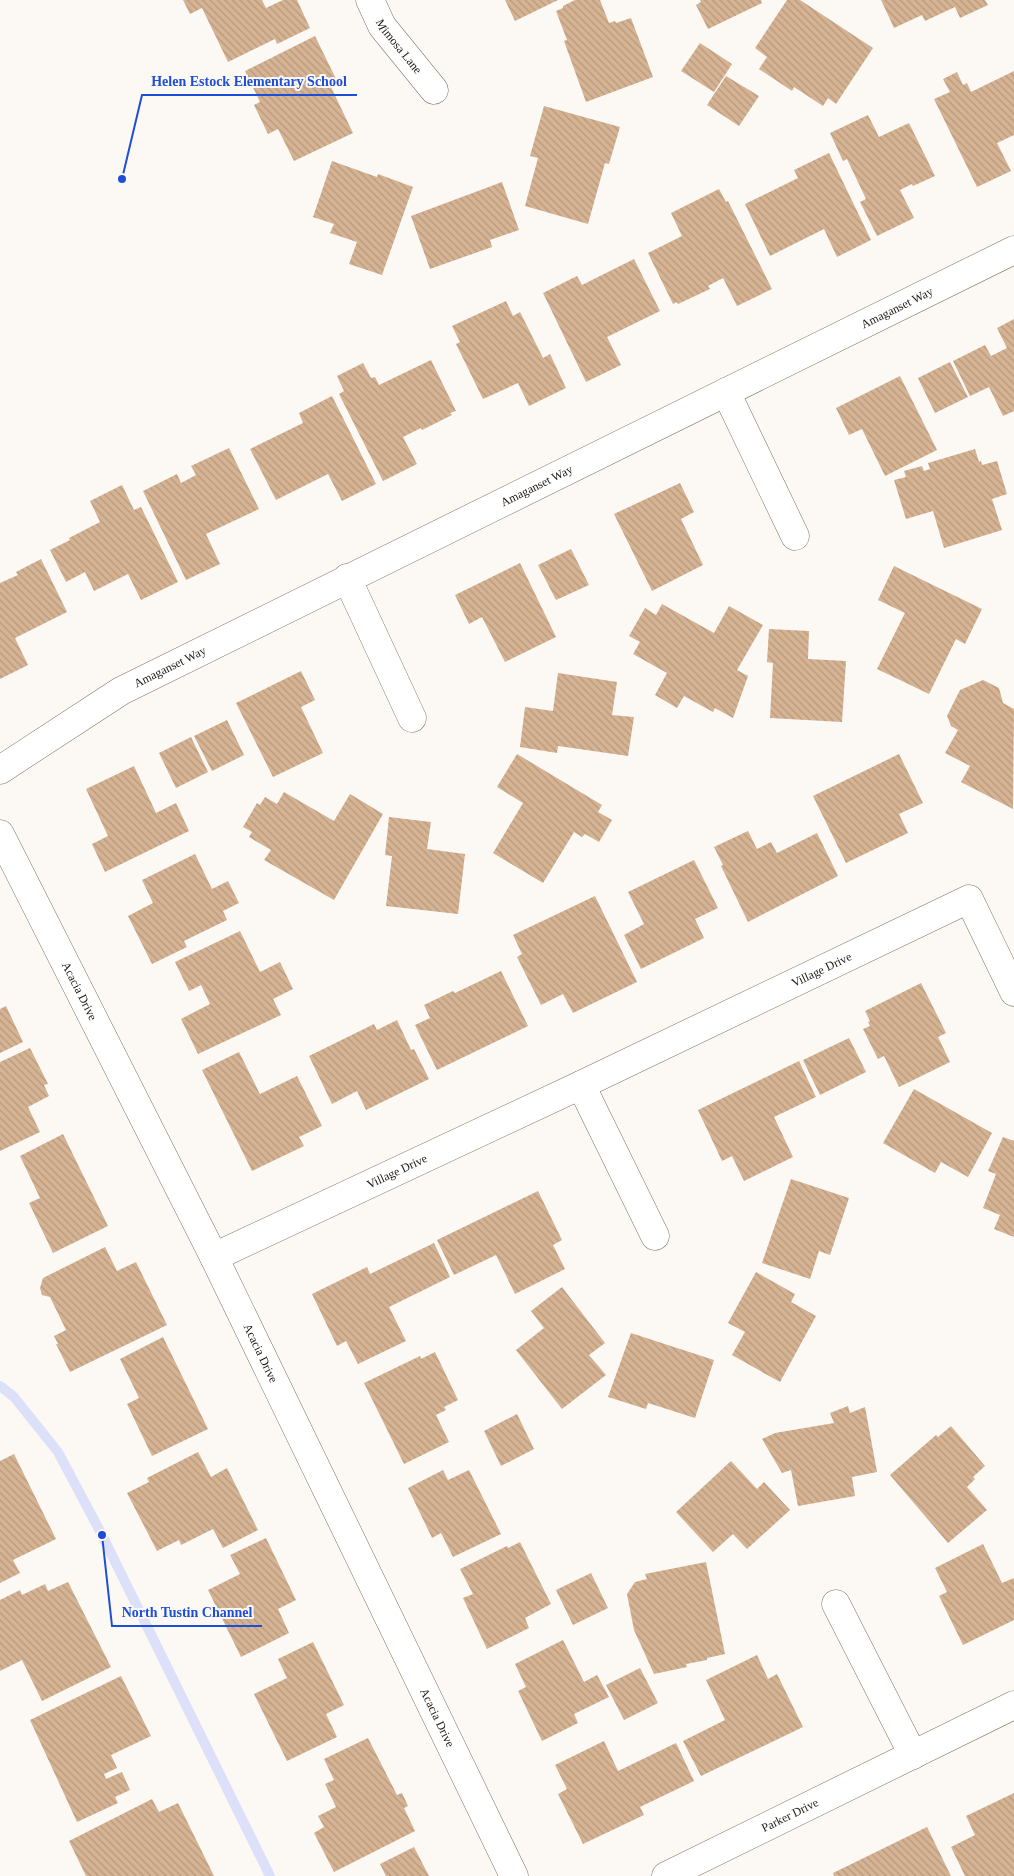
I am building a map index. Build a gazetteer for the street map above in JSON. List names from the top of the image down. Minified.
{"streets":{"street":["Mimosa Lane","Amaganset Way","Village Drive","Acacia Drive","Parker Drive"]},"crossings":[["Village Drive","Acacia Drive"]],"places":["Helen Estock Elementary School","North Tustin Channel"]}
